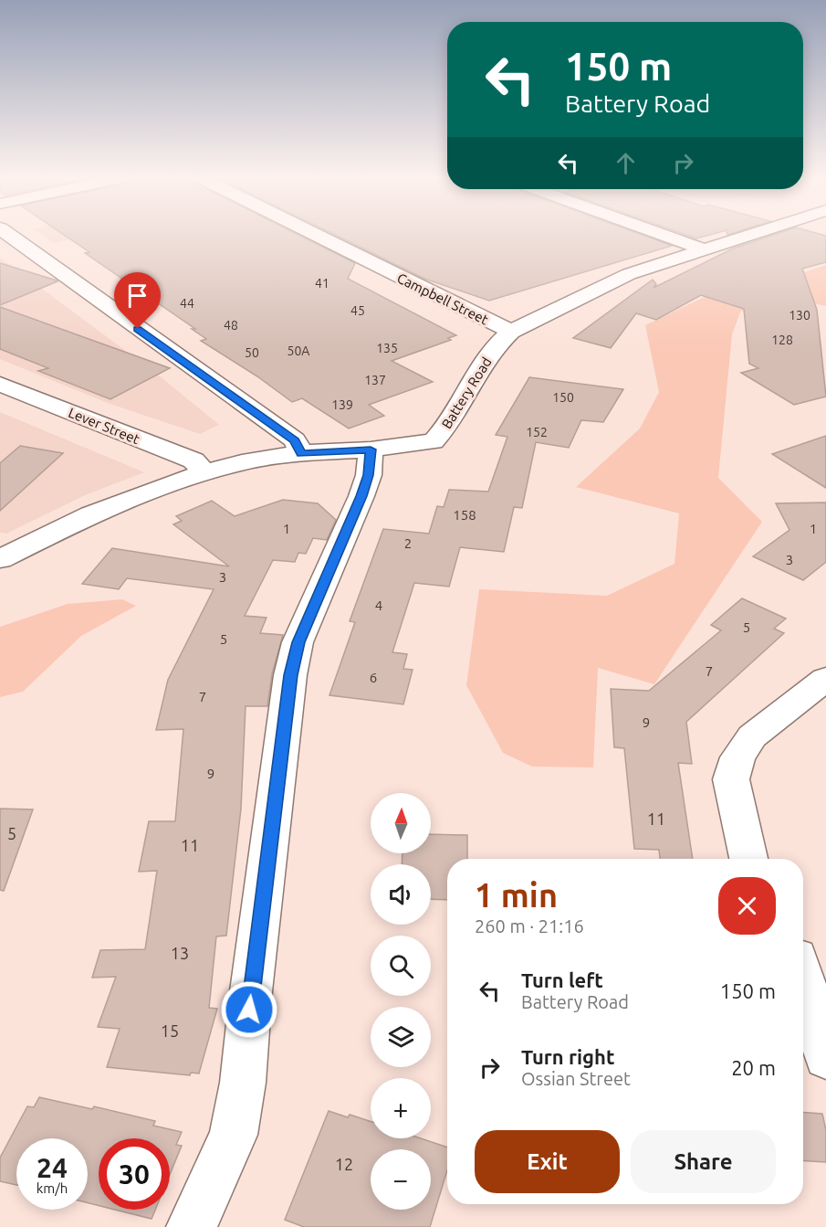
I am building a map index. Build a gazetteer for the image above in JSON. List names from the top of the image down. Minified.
{"streets":{"street":["Campbell Street","Battery Road","Lever Street"]},"crossings":[["Campbell Street","Battery Road"],["Battery Road","Lever Street"]],"house_numbers":["41","44","45","130","48","128","135","50A","50","137","150","139","152","158","1","1","2","3","3","4","5","5","7","6","7","9","9","11","5","11","13","15","12"],"north":"top","page":{"turn":["150 m","Battery Road"],"map_buttons":["+","−"],"heading":["1 min","260 m · 21:16"],"list":[{"name":"Turn left","note":"Battery Road","value":"150 m"},{"name":"Turn right","note":"Ossian Street","value":"20 m"}],"buttons":["Exit","Share"],"speed":"24 km/h","limit":"30"}}
